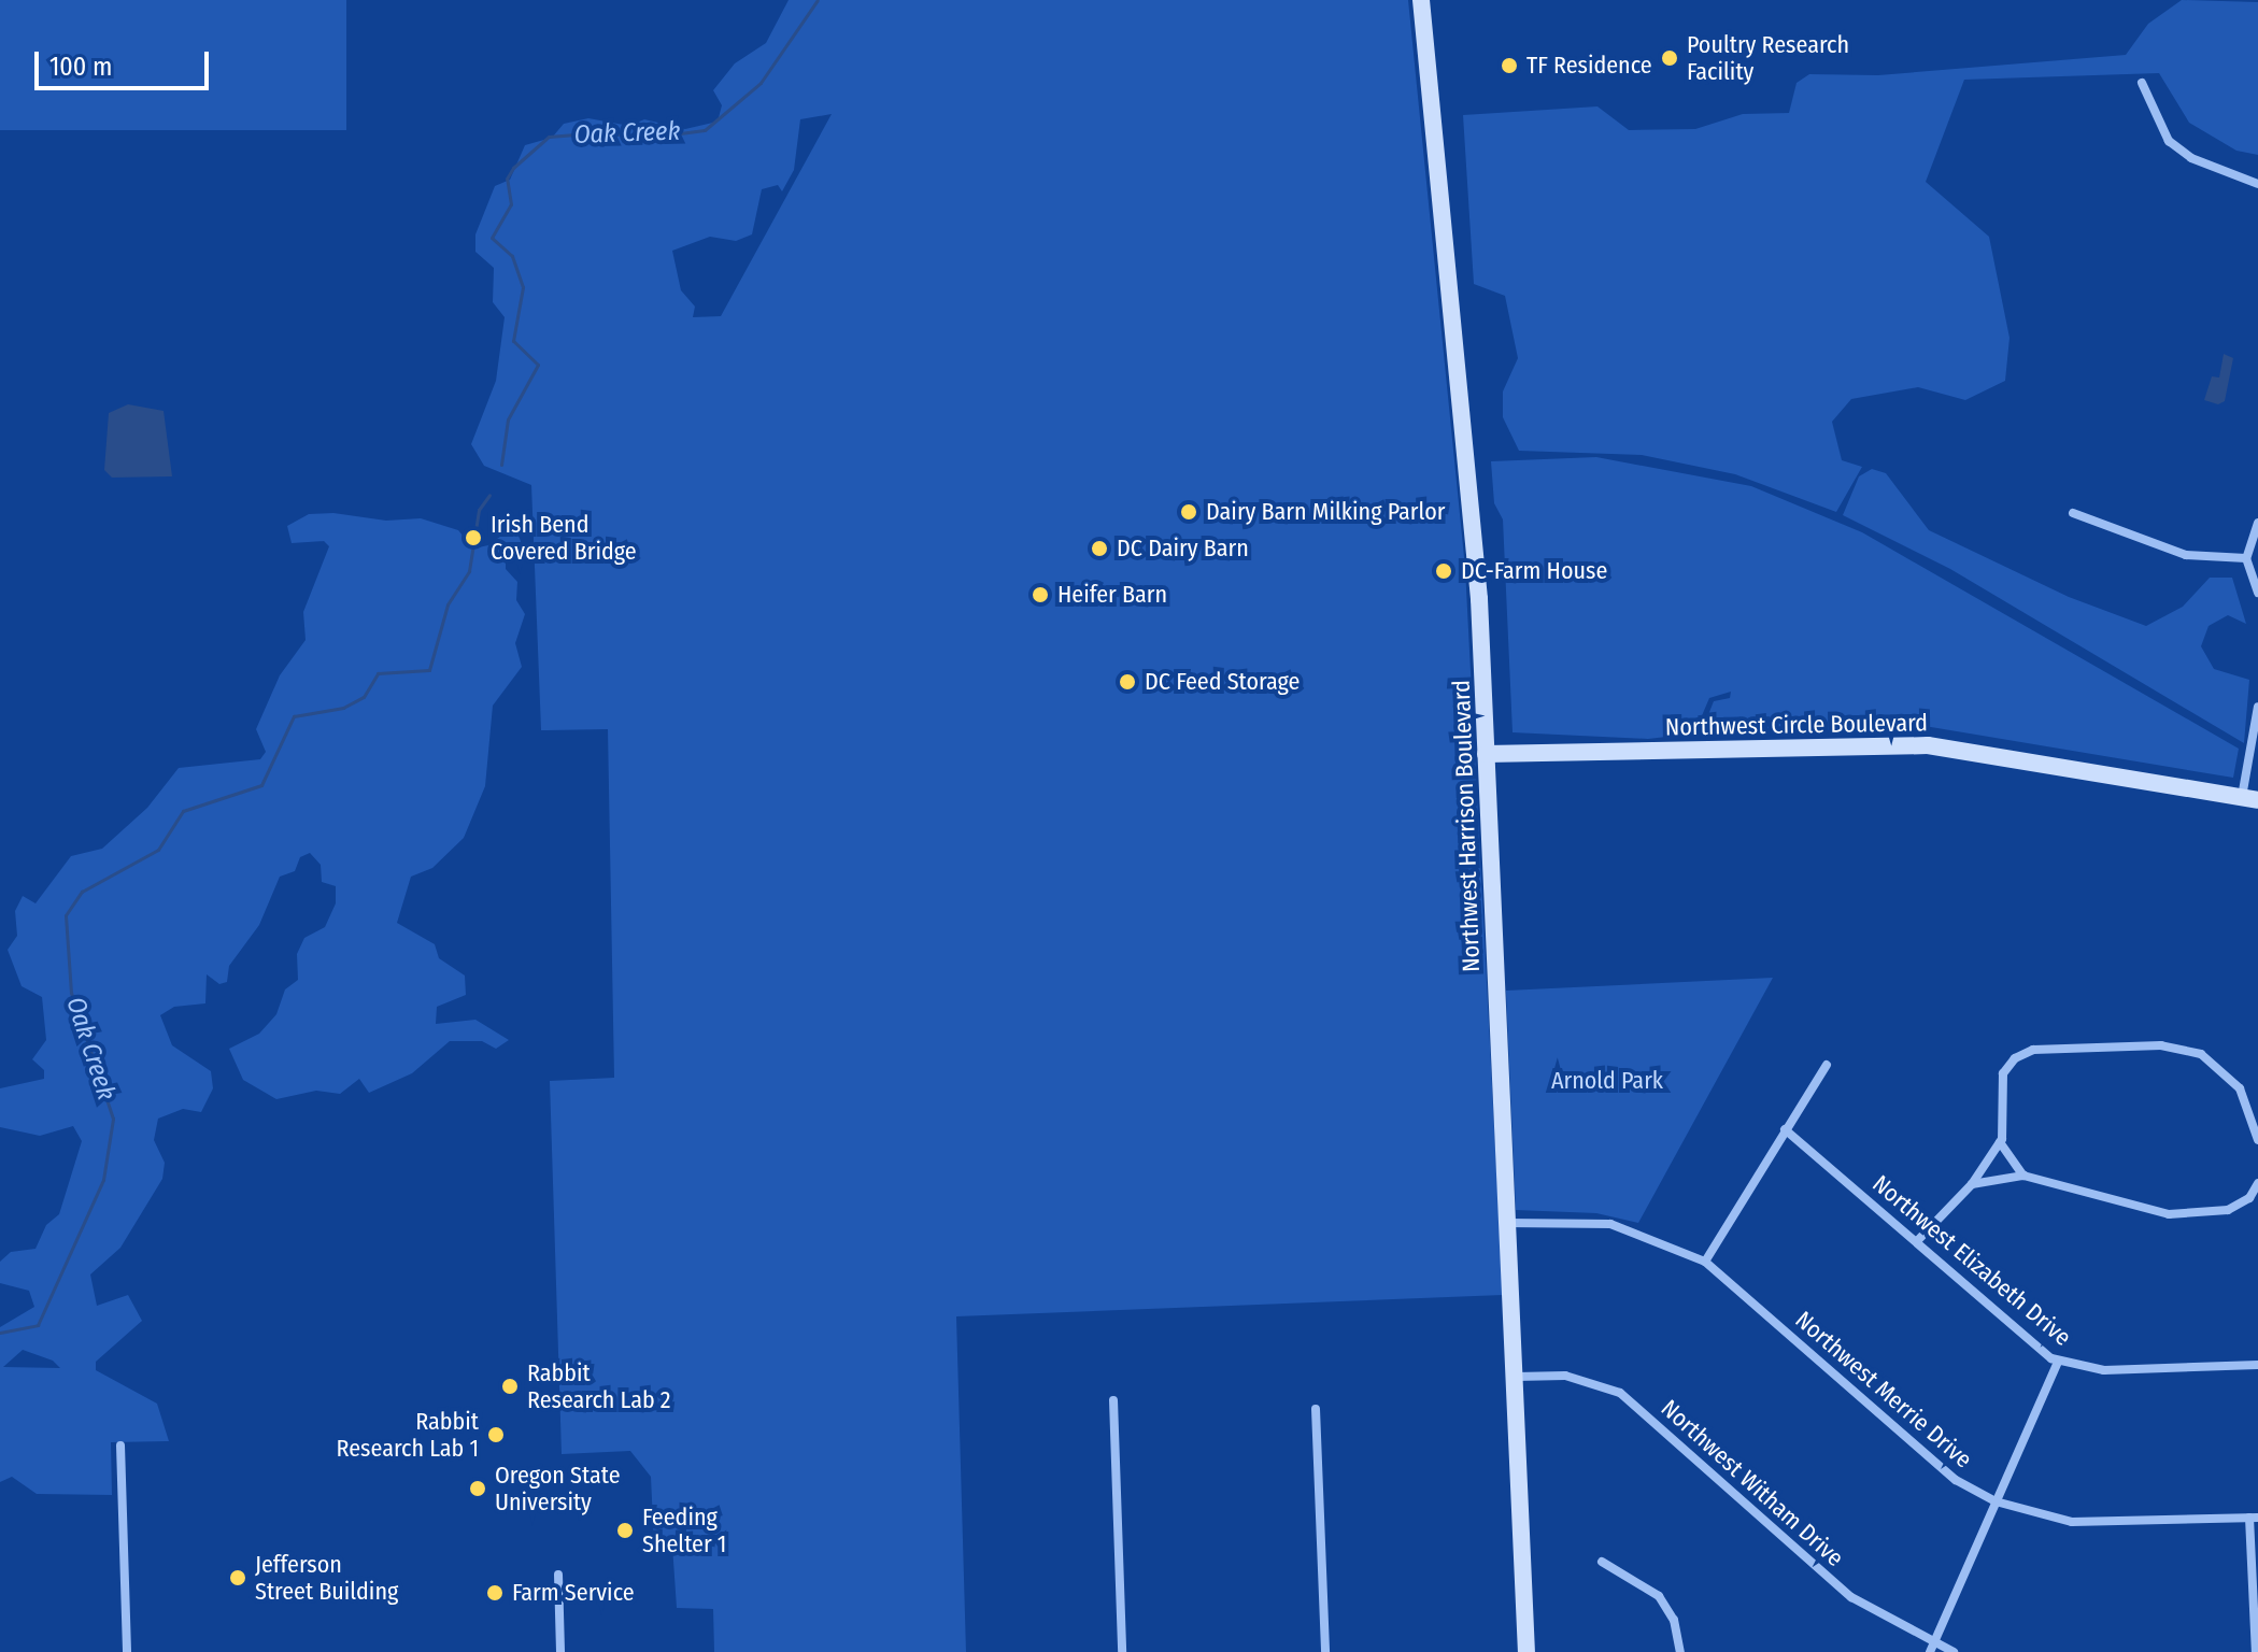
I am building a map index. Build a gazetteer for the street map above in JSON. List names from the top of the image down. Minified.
{"streets":{"main road":["Northwest Circle Boulevard","Northwest Harrison Boulevard"],"street":["Northwest Elizabeth Drive","Northwest Merrie Drive","Northwest Witham Drive"]},"crossings":[["Northwest Circle Boulevard","Northwest Harrison Boulevard"],["Northwest Harrison Boulevard","Northwest Merrie Drive"],["Northwest Harrison Boulevard","Northwest Witham Drive"]],"water":["Oak Creek"],"parks":["Arnold Park"],"places":["Poultry Research Facility","TF Residence","Dairy Barn Milking Parlor","Irish Bend Covered Bridge","DC Dairy Barn","DC-Farm House","Heifer Barn","DC Feed Storage","Rabbit Research Lab 2","Rabbit Research Lab 1","Oregon State University","Feeding Shelter 1","Jefferson Street Building","Farm Service"],"scale_bar":"100 m"}
